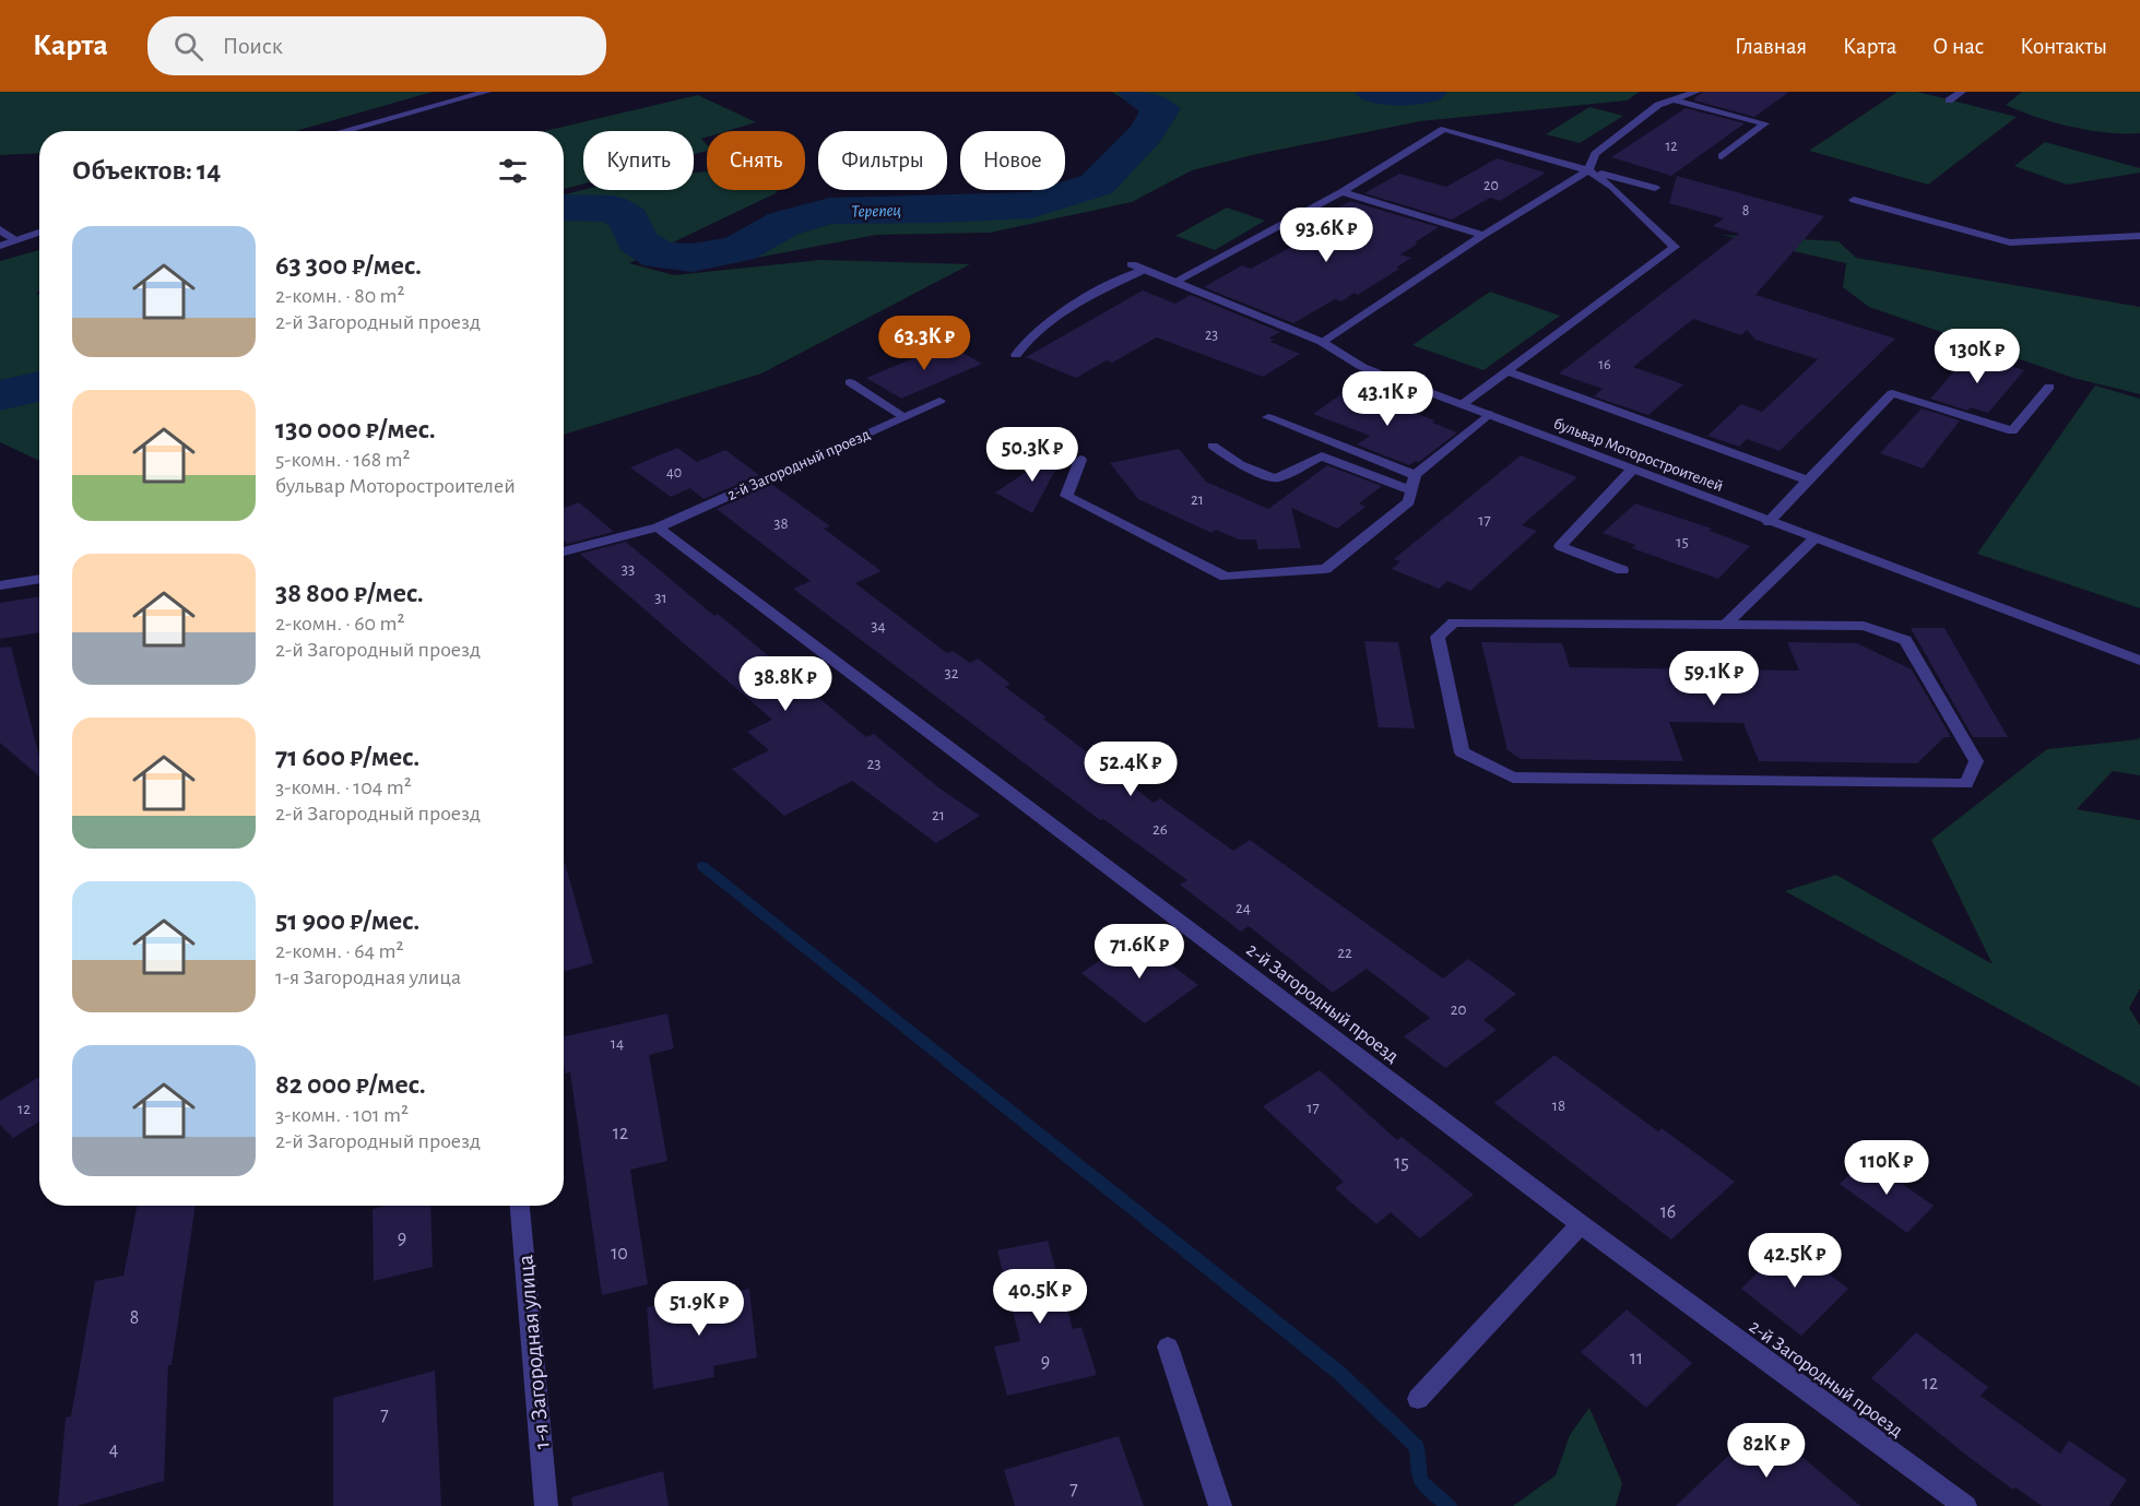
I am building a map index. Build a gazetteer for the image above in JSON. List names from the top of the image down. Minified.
{"streets":{"street":["бульвар Моторостроителей","2-й Загородный проезд","1-я Загородная улица"]},"water":["Терепец"],"house_numbers":["12","20","8","23","16","40","21","17","38","15","33","31","34","32","23","21","26","24","22","20","14","18","17","12","12","15","16","9","10","8","11","9","12","7","4","7"],"page":{"header":"Карта","search":"Поиск","nav":["Главная","Карта","О нас","Контакты"],"chip":["Купить","Снять","Фильтры","Новое"],"heading":"Объектов: 14","price":["93.6K ₽","63.3K ₽","130K ₽","43.1K ₽","50.3K ₽","59.1K ₽","38.8K ₽","52.4K ₽","71.6K ₽","110K ₽","42.5K ₽","40.5K ₽","51.9K ₽","82K ₽"],"list":[{"name":"63 300 ₽/мес.","note":"2-комн. · 80 m² · 2-й Загородный проезд"},{"name":"130 000 ₽/мес.","note":"5-комн. · 168 m² · бульвар Моторостроителей"},{"name":"38 800 ₽/мес.","note":"2-комн. · 60 m² · 2-й Загородный проезд"},{"name":"71 600 ₽/мес.","note":"3-комн. · 104 m² · 2-й Загородный проезд"},{"name":"51 900 ₽/мес.","note":"2-комн. · 64 m² · 1-я Загородная улица"},{"name":"82 000 ₽/мес.","note":"3-комн. · 101 m² · 2-й Загородный проезд"}]}}
